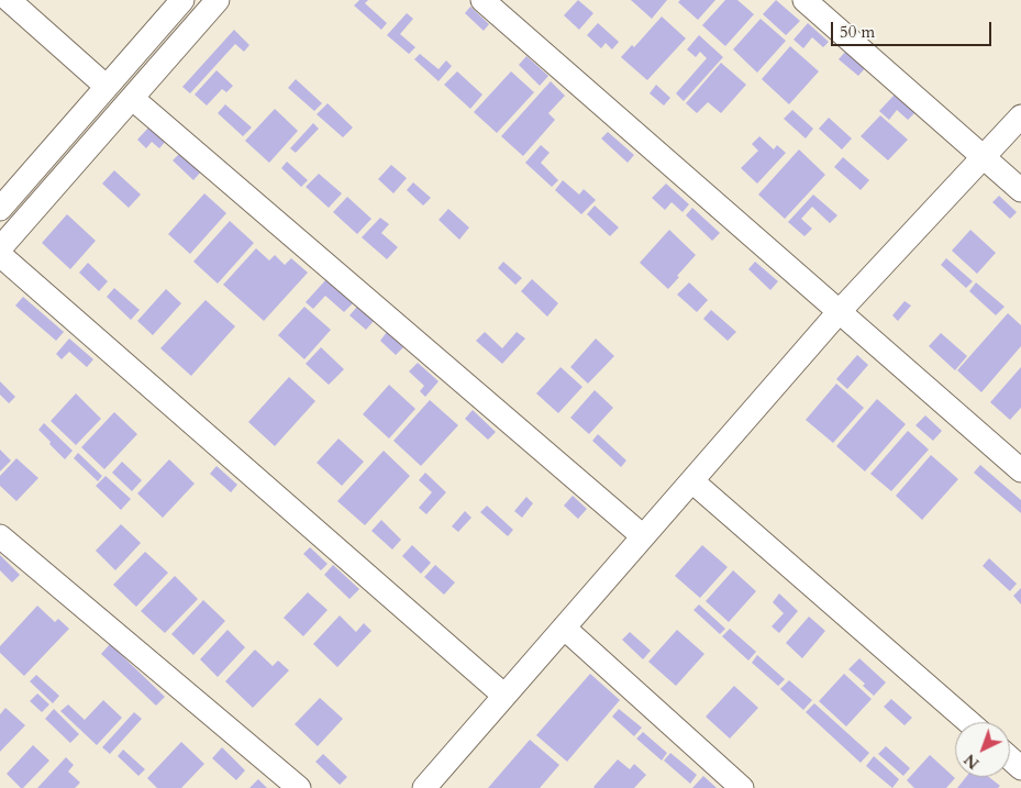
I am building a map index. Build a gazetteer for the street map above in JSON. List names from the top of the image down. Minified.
{"scale_bar":"50 m","north":"bottom left"}
